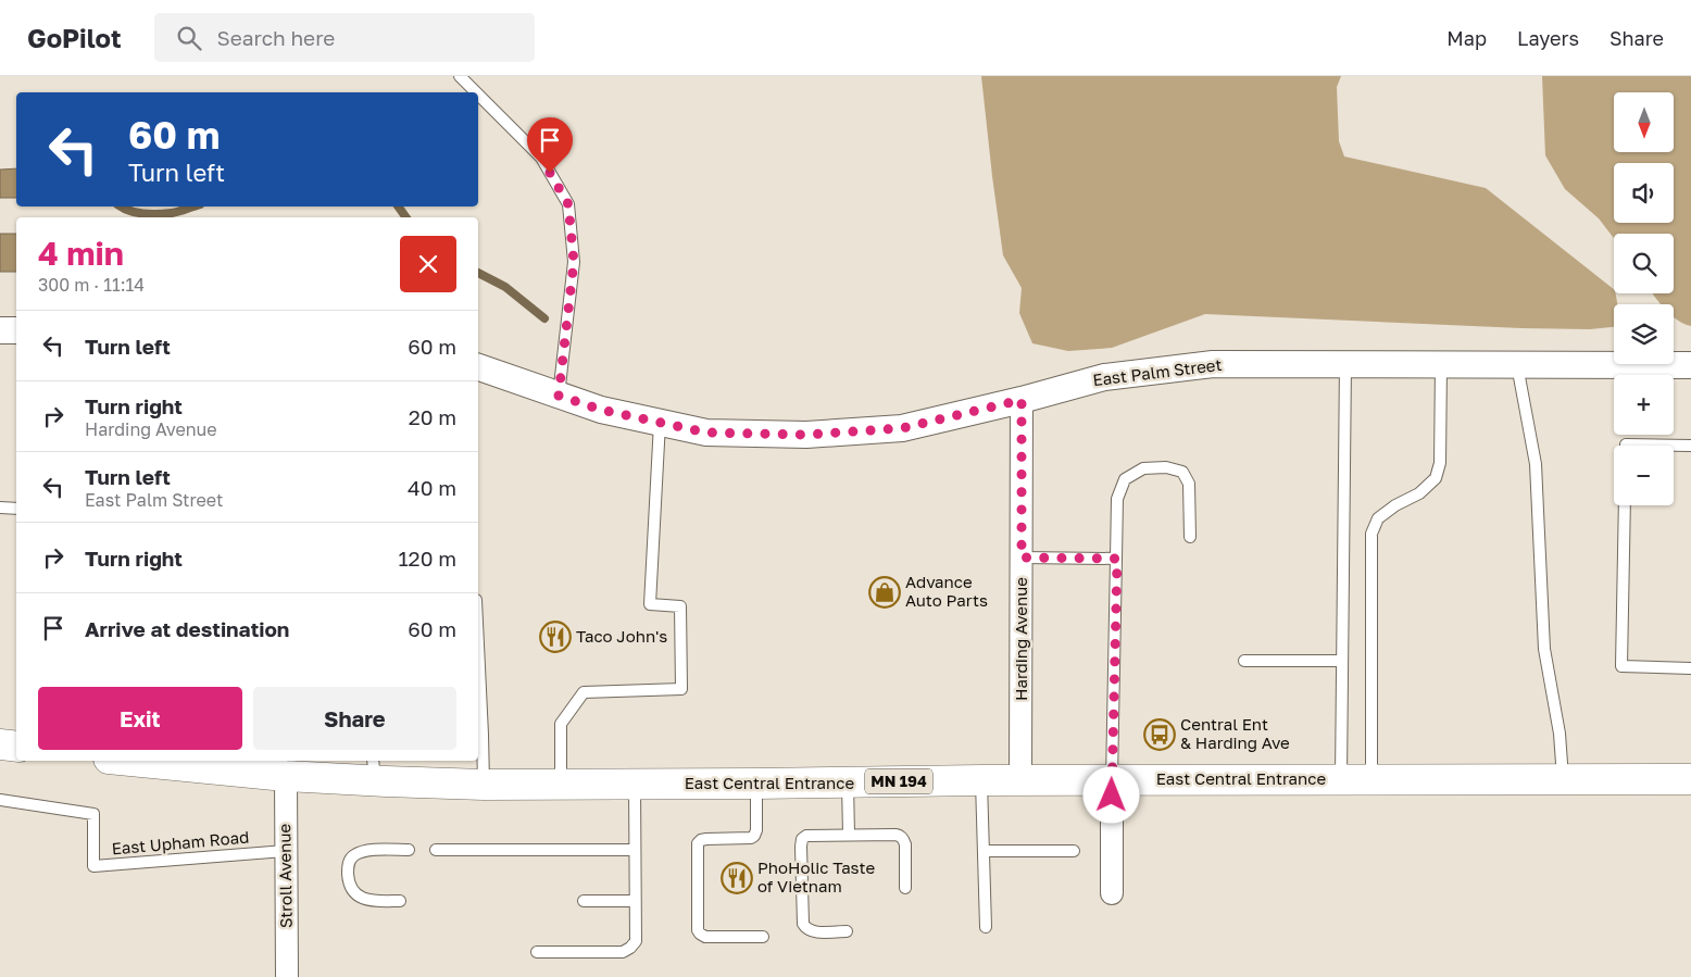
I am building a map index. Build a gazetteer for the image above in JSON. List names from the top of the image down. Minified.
{"streets":{"highway":["East Central Entrance","MN 194"],"street":["East Palm Street","Harding Avenue","Stroll Avenue"],"lane":["East Upham Road"]},"crossings":[["East Palm Street","Harding Avenue"],["Harding Avenue","East Central Entrance"],["East Central Entrance","Stroll Avenue"],["East Upham Road","Stroll Avenue"]],"places":{"shop":["Advance Auto Parts"],"restaurant":["Taco John's","PhoHolic Taste of Vietnam"],"bus stop":["Central Ent & Harding Ave"]},"north":"bottom","page":{"header":"GoPilot","search":"Search here","nav":["Map","Layers","Share"],"map_buttons":["+","−"],"turn":["60 m","Turn left"],"heading":["4 min","300 m · 11:14"],"list":[{"name":"Turn left","value":"60 m"},{"name":"Turn right","note":"Harding Avenue","value":"20 m"},{"name":"Turn left","note":"East Palm Street","value":"40 m"},{"name":"Turn right","value":"120 m"},{"name":"Arrive at destination","value":"60 m"}],"buttons":["Exit","Share"]}}
